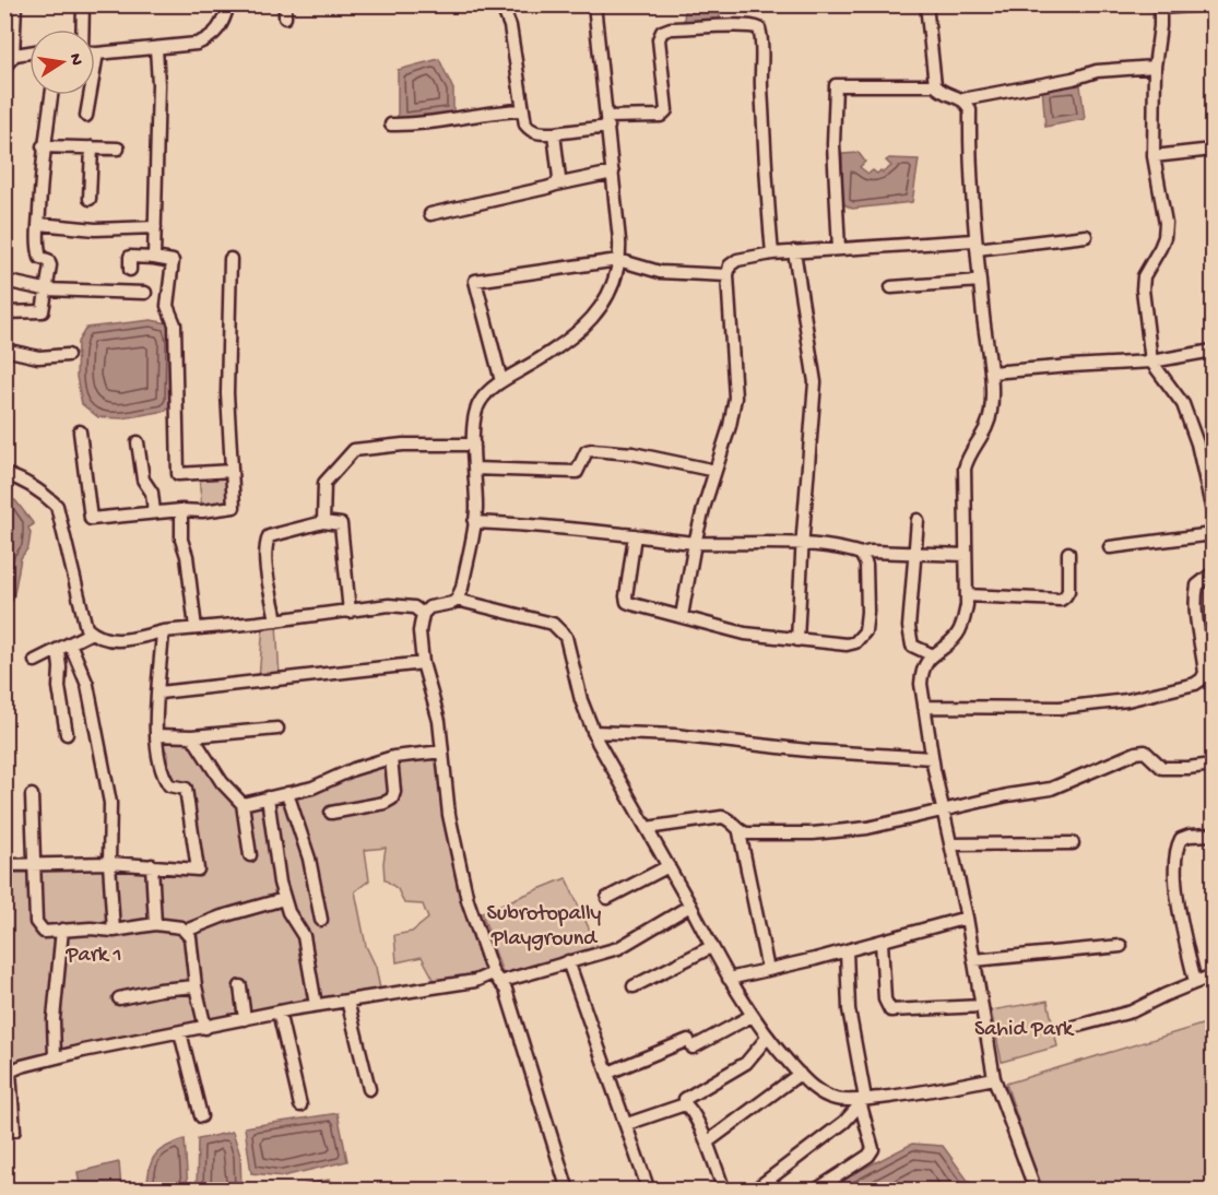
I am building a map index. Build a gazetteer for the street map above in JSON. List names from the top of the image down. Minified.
{"parks":["Subrotopally Playground","Park 1","Sahid Park"],"north":"right"}
